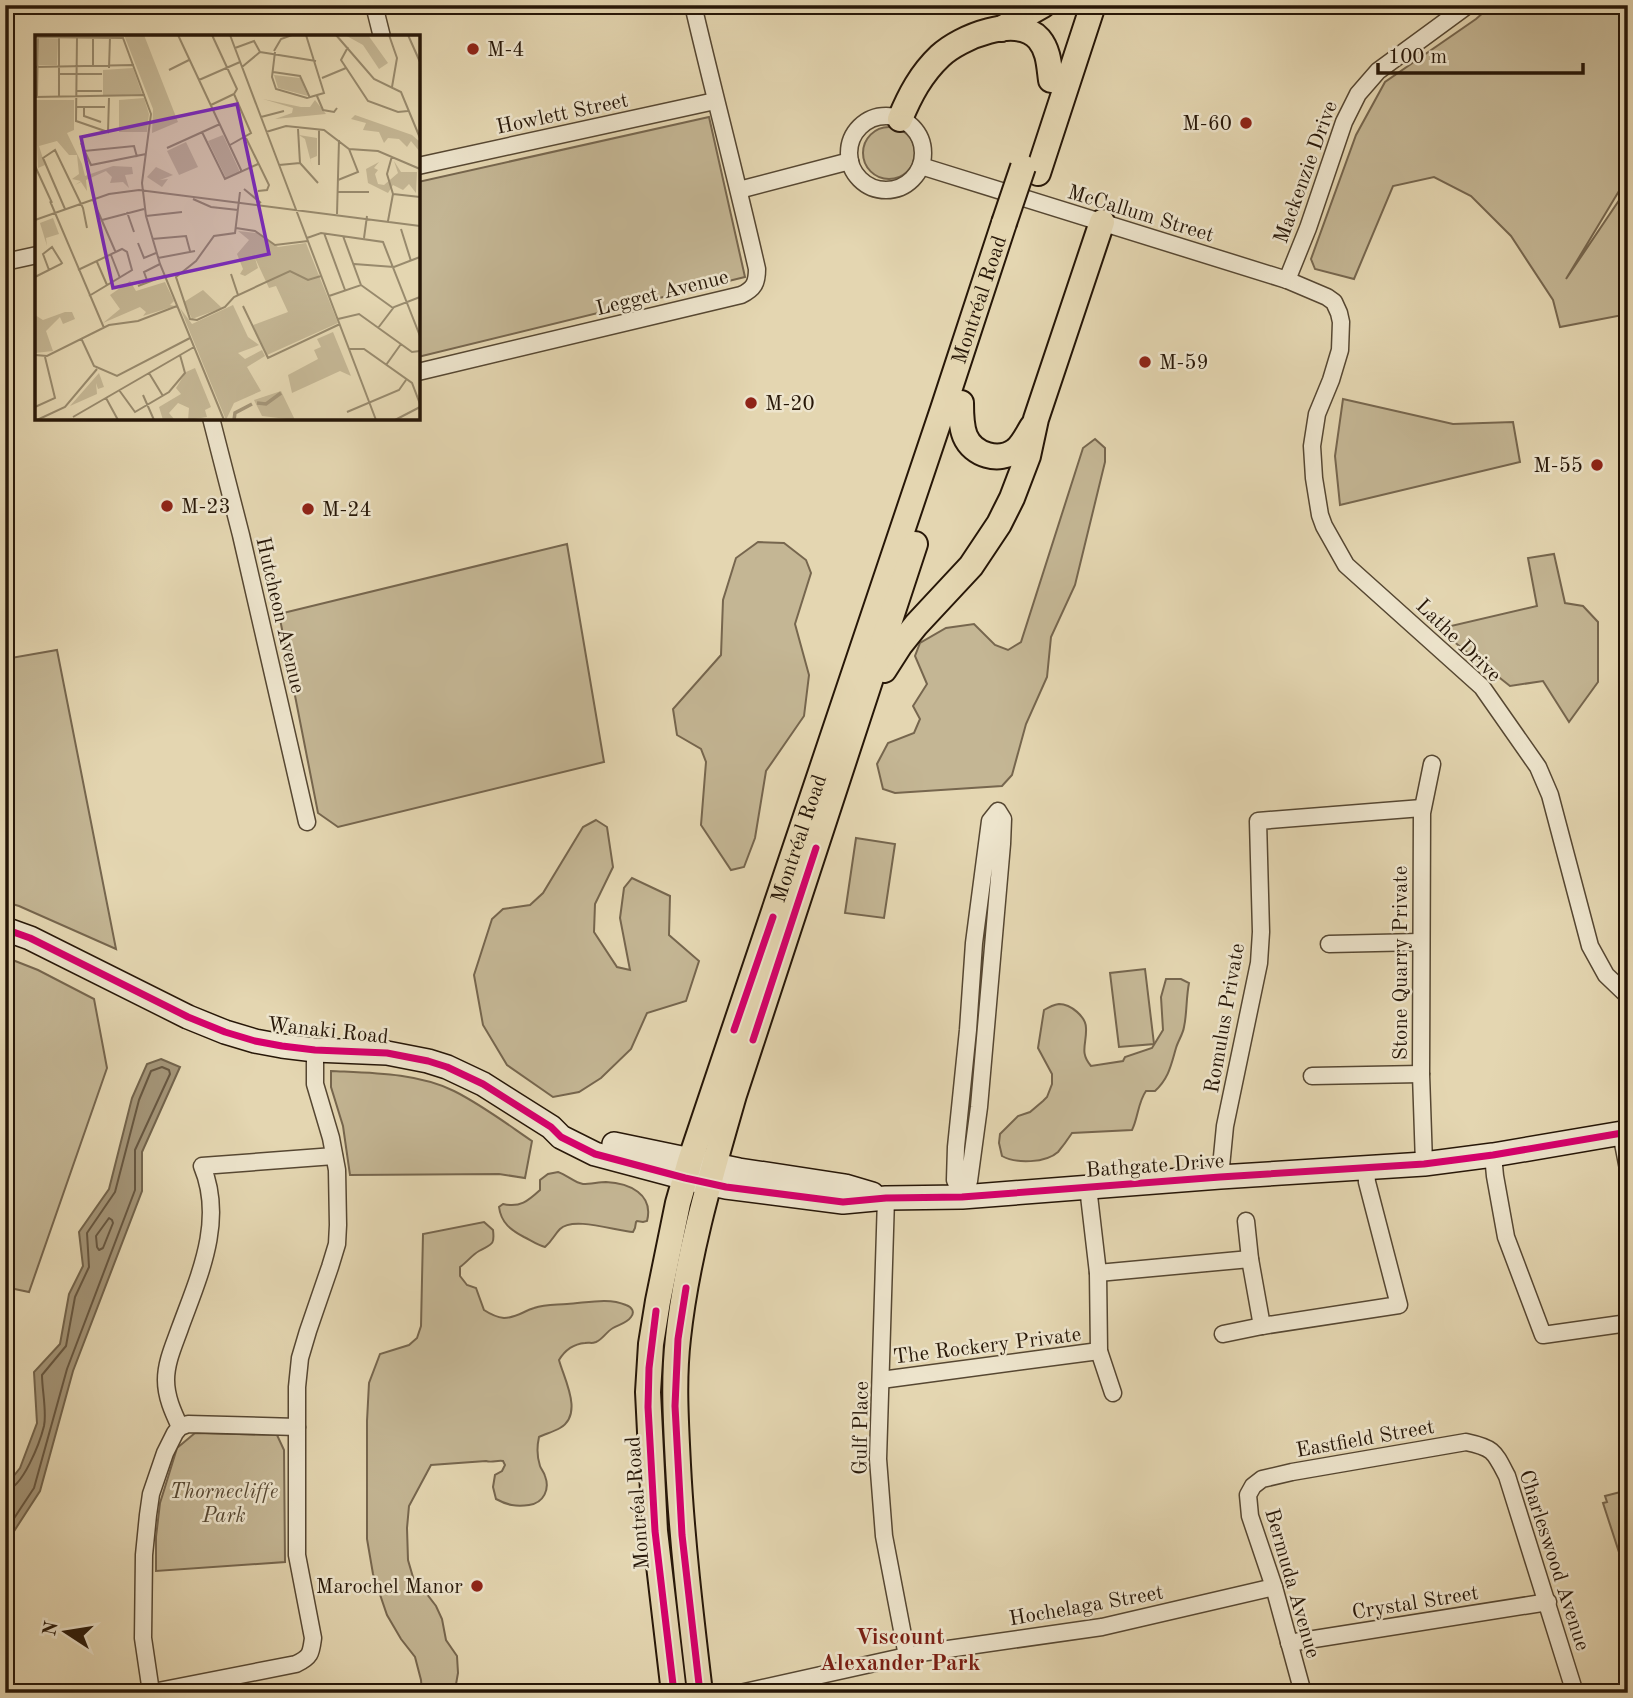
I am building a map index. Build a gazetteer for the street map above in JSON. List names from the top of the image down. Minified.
{"streets":{"main road":["Montréal Road"],"street":["Howlett Street","Mackenzie Drive","McCallum Street","Legget Avenue","Hutcheon Avenue","Lathe Drive","Stone Quarry Private","Romulus Private","Wanaki Road","Bathgate Drive","The Rockery Private","Gulf Place","Eastfield Street","Charleswood Avenue","Bermuda Avenue","Crystal Street","Hochelaga Street"]},"crossings":[["Howlett Street","Legget Avenue"],["Mackenzie Drive","McCallum Street"],["McCallum Street","Lathe Drive"],["Montréal Road","Wanaki Road"],["Montréal Road","Bathgate Drive"],["Stone Quarry Private","Romulus Private"],["Stone Quarry Private","Bathgate Drive"],["Romulus Private","Bathgate Drive"],["Wanaki Road","Bathgate Drive"],["Bathgate Drive","The Rockery Private"],["Bathgate Drive","Gulf Place"],["The Rockery Private","Gulf Place"],["Gulf Place","Hochelaga Street"],["Eastfield Street","Charleswood Avenue"],["Eastfield Street","Bermuda Avenue"],["Charleswood Avenue","Crystal Street"],["Bermuda Avenue","Crystal Street"],["Bermuda Avenue","Hochelaga Street"]],"districts":["Viscount Alexander Park"],"parks":["Thornecliffe Park"],"places":["M-4","M-60","M-59","M-20","M-55","M-23","M-24","Marochel Manor"],"scale_bar":"100 m","north":"left"}
